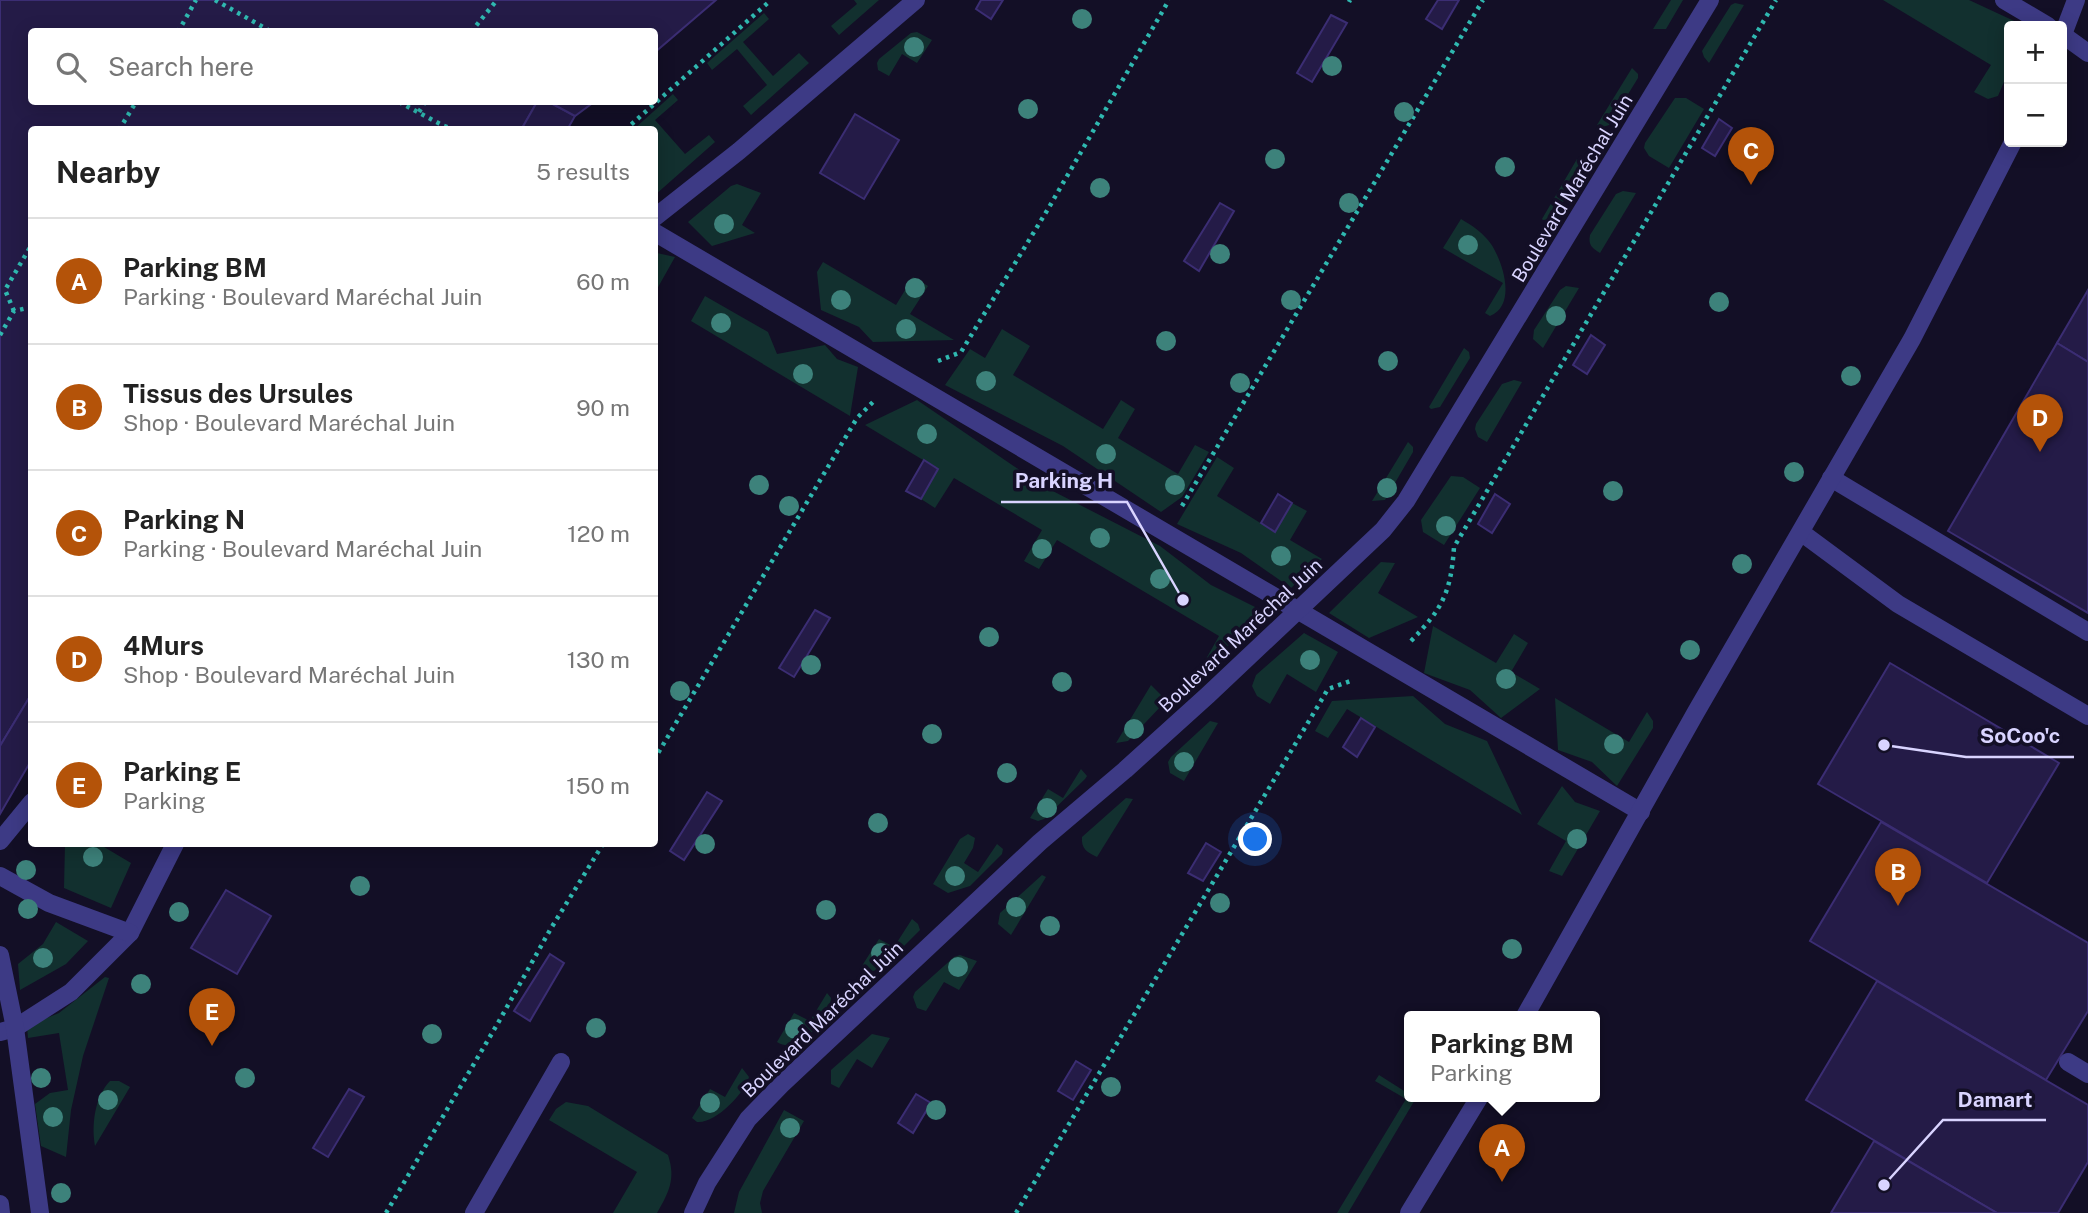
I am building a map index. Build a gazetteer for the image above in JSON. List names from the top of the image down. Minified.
{"streets":{"street":["Boulevard Maréchal Juin"]},"places":["Parking H","SoCoo'c","Damart"],"page":{"map_buttons":["+","−"],"search":"Search here","heading":["Nearby","5 results"],"pins":["C","D","B","E","A"],"list":[{"mark":"A","name":"Parking BM","note":"Parking · Boulevard Maréchal Juin","value":"60 m"},{"mark":"B","name":"Tissus des Ursules","note":"Shop · Boulevard Maréchal Juin","value":"90 m"},{"mark":"C","name":"Parking N","note":"Parking · Boulevard Maréchal Juin","value":"120 m"},{"mark":"D","name":"4Murs","note":"Shop · Boulevard Maréchal Juin","value":"130 m"},{"mark":"E","name":"Parking E","note":"Parking","value":"150 m"}],"popup":["Parking BM","Parking"]}}
